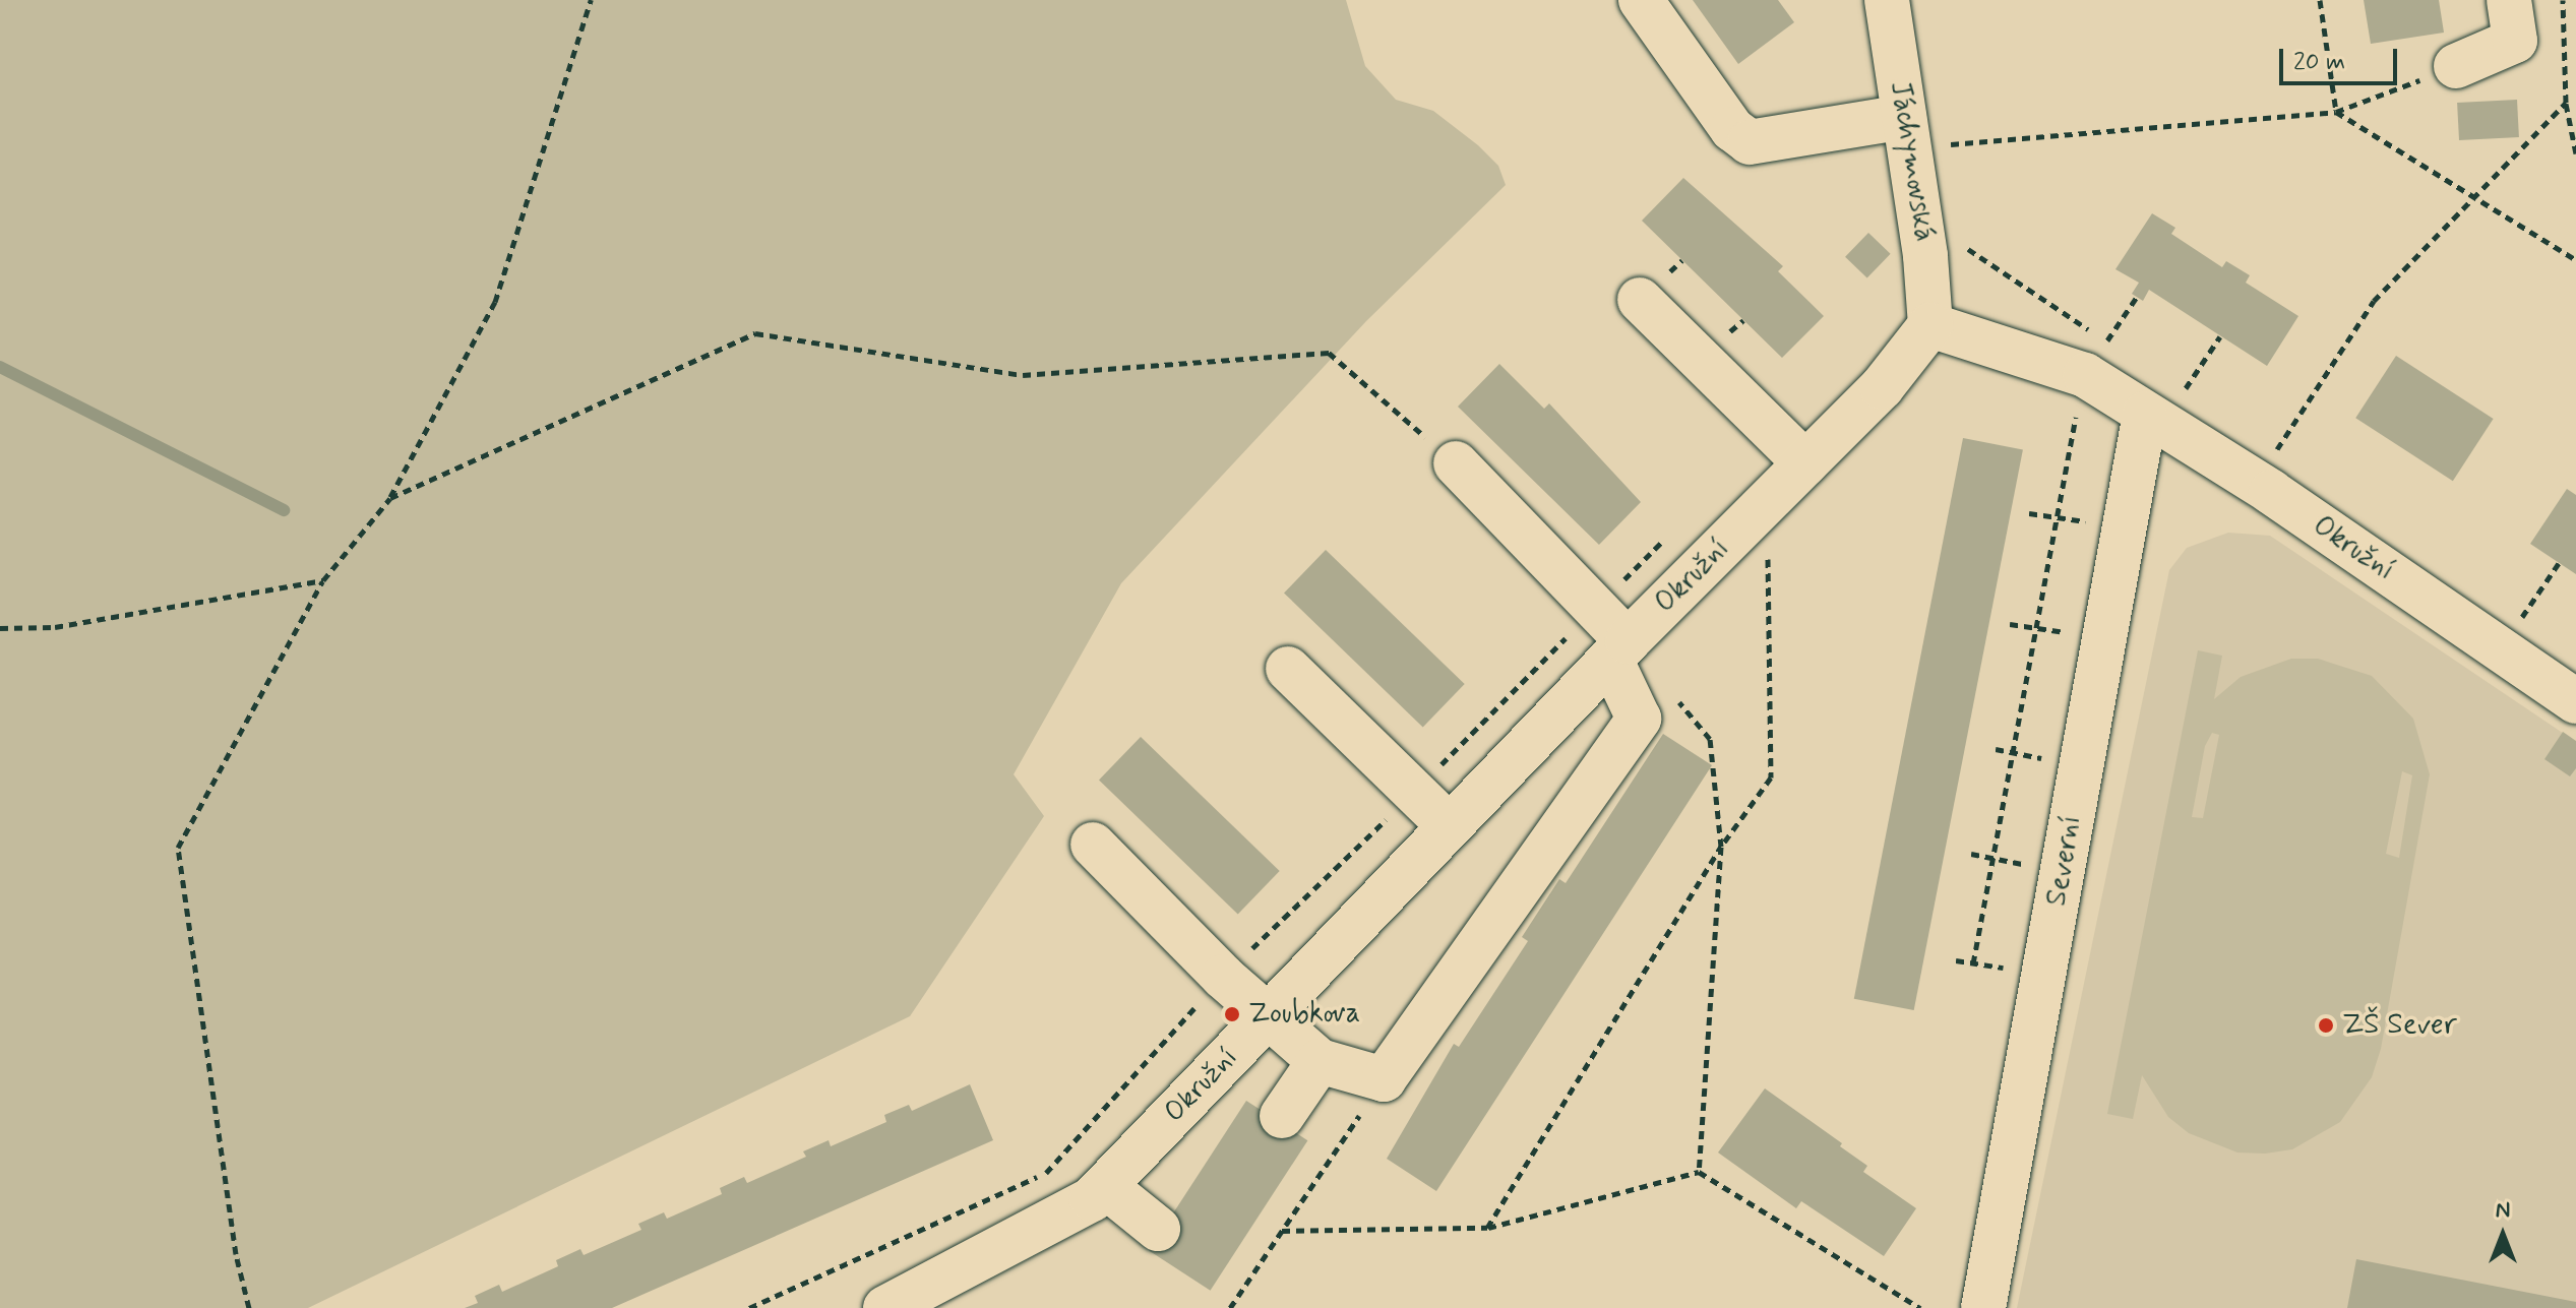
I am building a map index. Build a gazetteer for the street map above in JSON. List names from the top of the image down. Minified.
{"streets":{"street":["Jáchymovská","Okružní","Severní"]},"crossings":[["Jáchymovská","Okružní"],["Okružní","Severní"]],"places":["Zoubkova","ZŠ Sever"],"scale_bar":"20 m","north":"top"}
